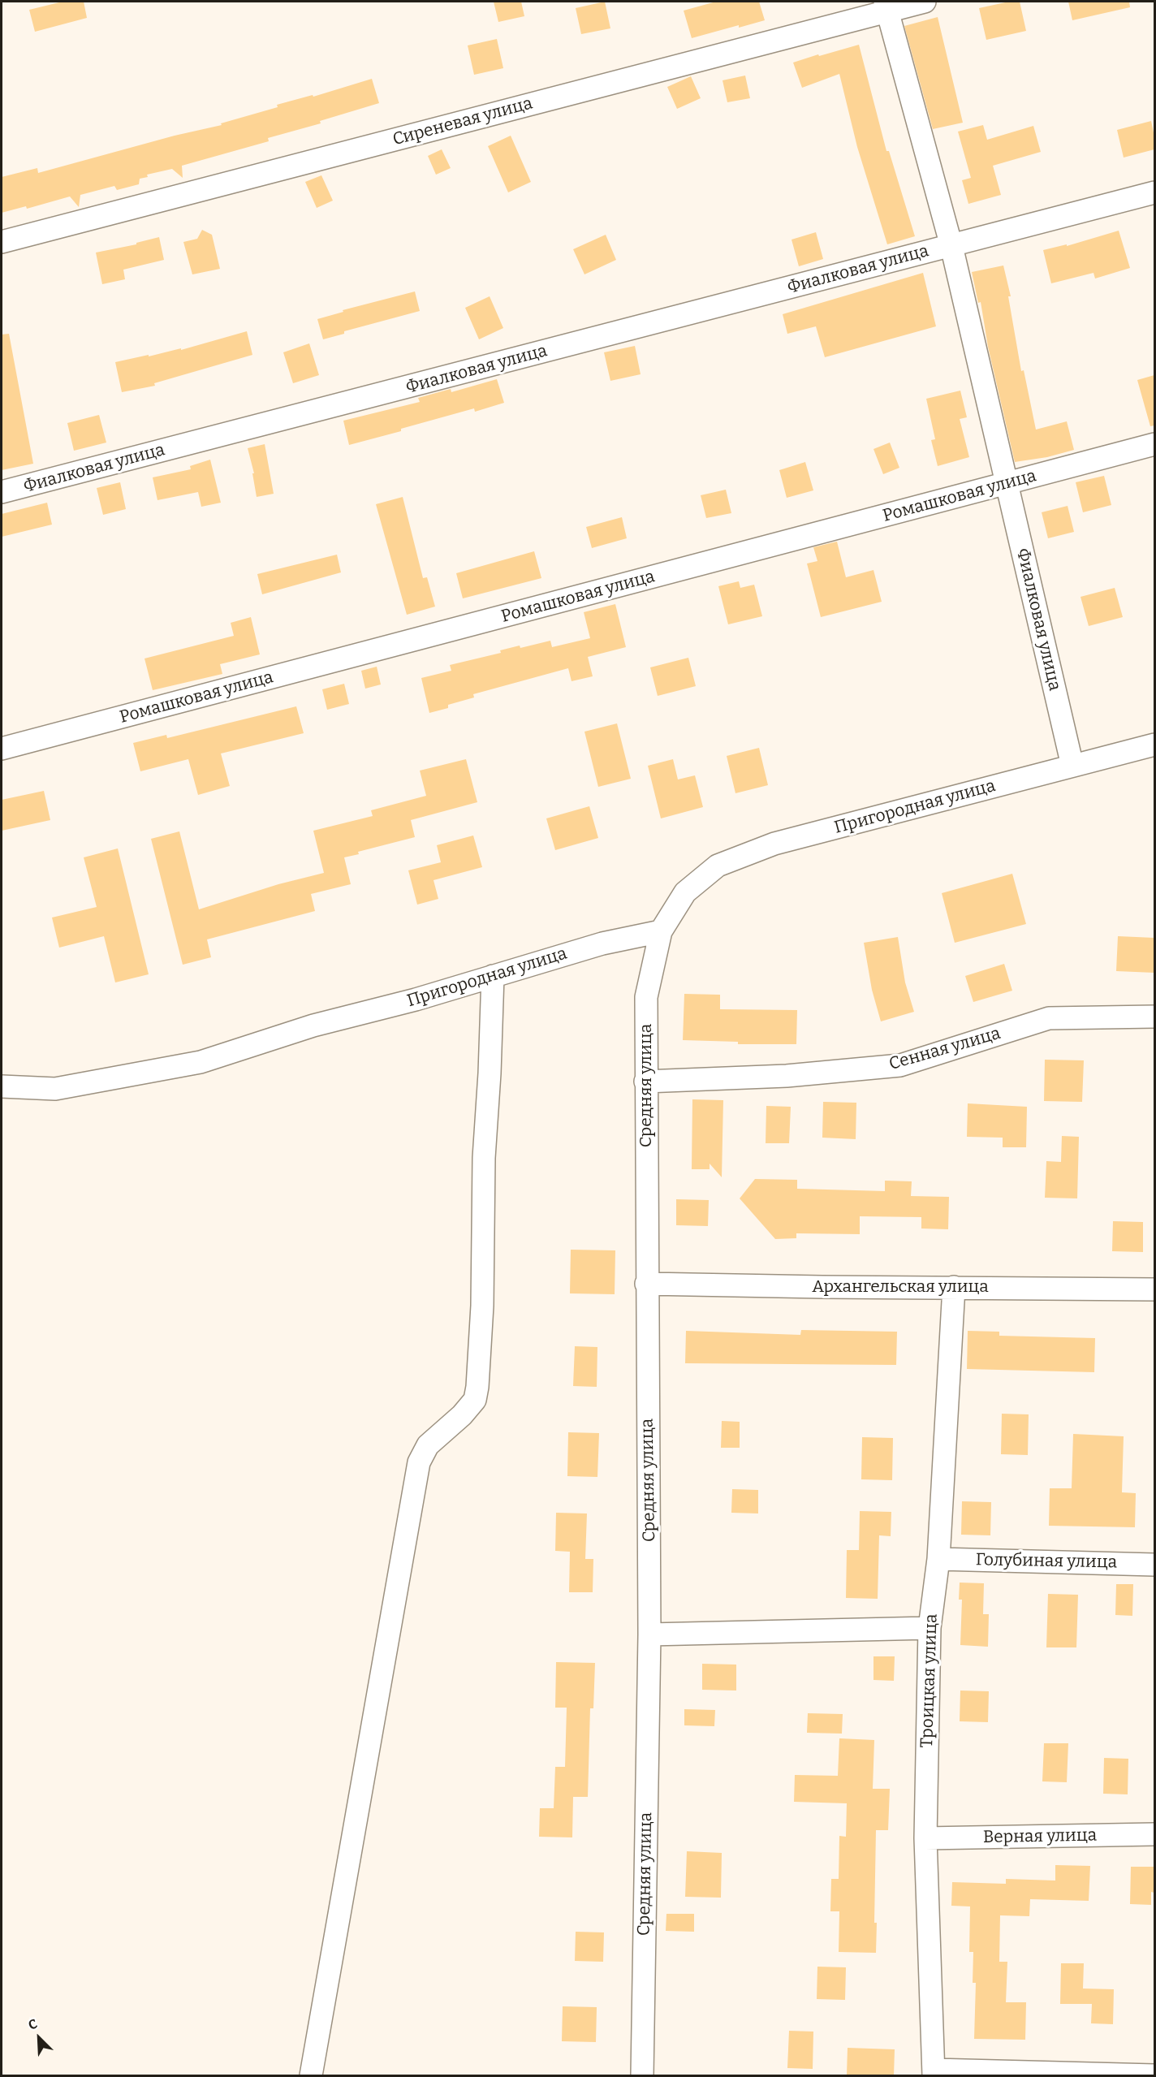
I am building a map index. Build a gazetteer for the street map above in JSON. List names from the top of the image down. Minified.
{"streets":{"street":["Сиреневая улица","Фиалковая улица","Ромашковая улица","Пригородная улица","Сенная улица","Средняя улица","Архангельская улица","Голубиная улица","Троицкая улица","Верная улица"]},"crossings":[["Сиреневая улица","Фиалковая улица"],["Фиалковая улица","Ромашковая улица"],["Фиалковая улица","Пригородная улица"],["Пригородная улица","Средняя улица"],["Сенная улица","Средняя улица"],["Средняя улица","Архангельская улица"],["Архангельская улица","Троицкая улица"],["Голубиная улица","Троицкая улица"],["Троицкая улица","Верная улица"]],"north":"top left"}
